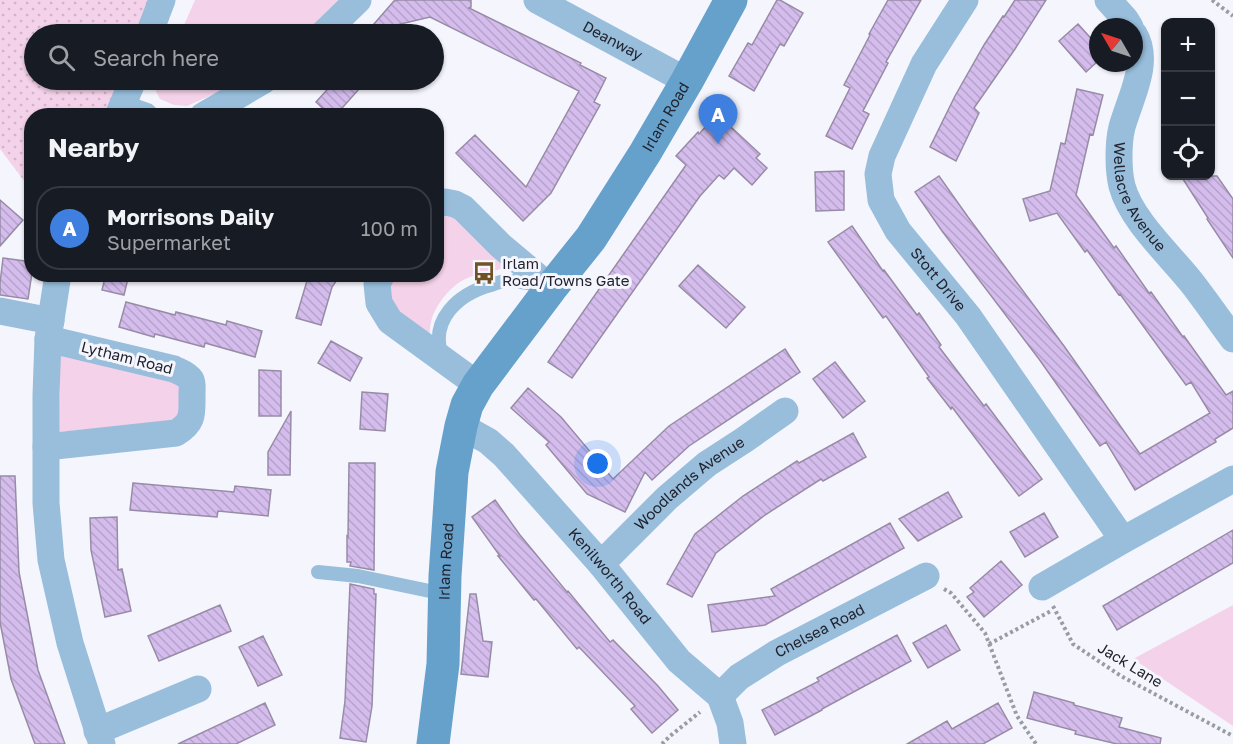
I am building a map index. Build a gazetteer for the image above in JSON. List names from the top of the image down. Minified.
{"streets":{"street":["Deanway","Irlam Road","Wellacre Avenue","Stott Drive","Lytham Road","Woodlands Avenue","Kenilworth Road","Chelsea Road"],"path":["Jack Lane"]},"crossings":[["Deanway","Irlam Road"],["Irlam Road","Kenilworth Road"],["Woodlands Avenue","Kenilworth Road"],["Kenilworth Road","Chelsea Road"]],"places":{"bus stop":["Irlam Road/Towns Gate"]},"north":"top left","page":{"map_buttons":["+","−"],"search":"Search here","pins":"A","heading":"Nearby","list":[{"mark":"A","name":"Morrisons Daily","note":"Supermarket","value":"100 m"}]}}
